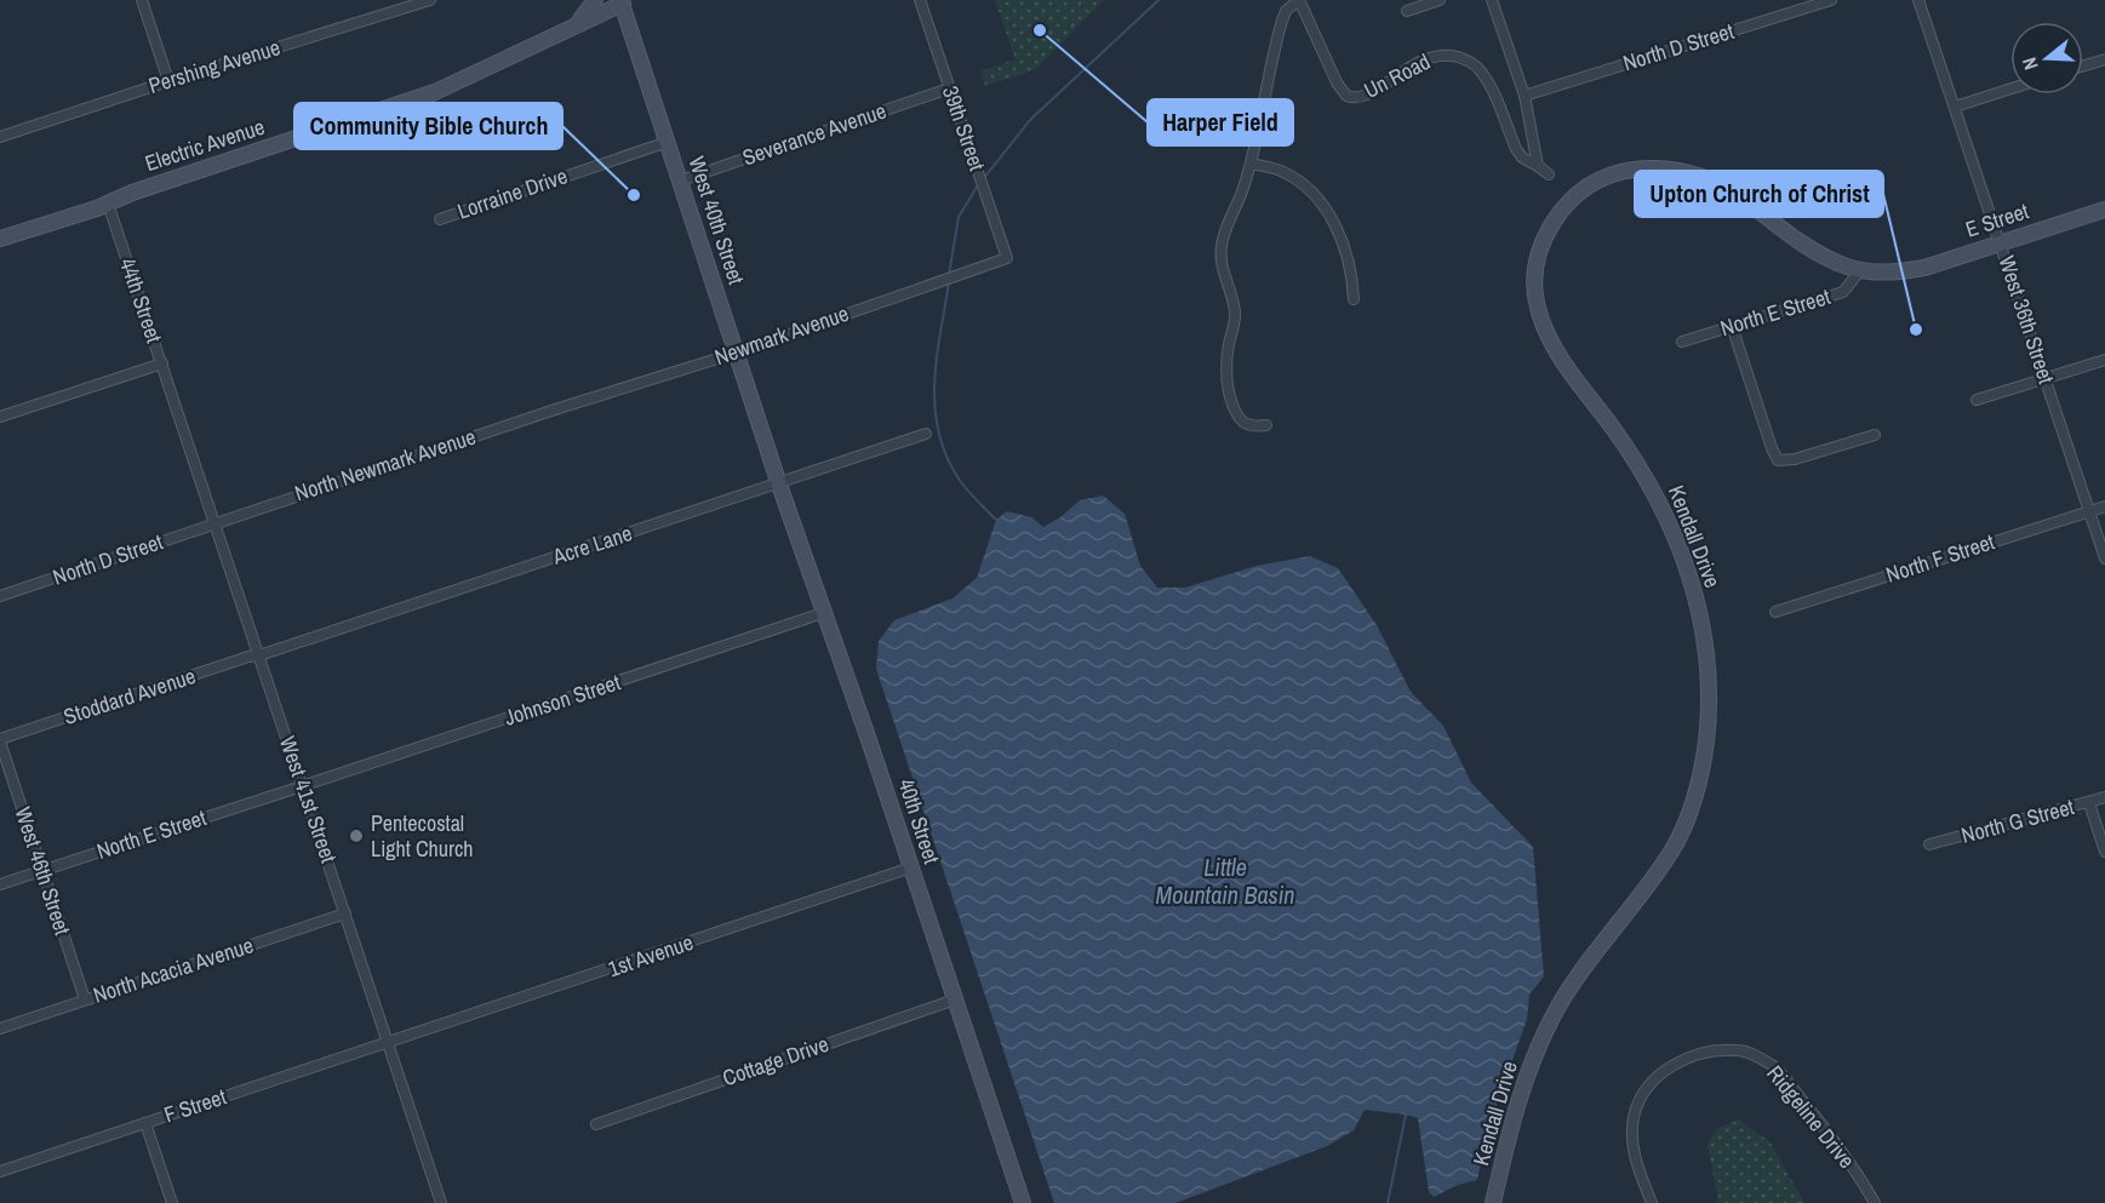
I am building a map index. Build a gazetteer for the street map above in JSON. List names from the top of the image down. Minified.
{"streets":{"main road":["Electric Avenue","West 40th Street","E Street","Kendall Drive","40th Street"],"street":["North D Street","Pershing Avenue","Un Road","39th Street","Severance Avenue","Lorraine Drive","44th Street","North E Street","West 36th Street","Newmark Avenue","North Newmark Avenue","Acre Lane","North F Street","Stoddard Avenue","Johnson Street","West 41st Street","North G Street","West 46th Street","1st Avenue","North Acacia Avenue","Cottage Drive","F Street","Ridgeline Drive"]},"crossings":[["North D Street","North Newmark Avenue"],["North D Street","West 41st Street"],["39th Street","Severance Avenue"],["39th Street","Newmark Avenue"],["Severance Avenue","West 40th Street"],["Electric Avenue","West 40th Street"],["Electric Avenue","44th Street"],["Lorraine Drive","West 40th Street"],["West 40th Street","Newmark Avenue"],["West 40th Street","40th Street"],["E Street","West 36th Street"],["E Street","Kendall Drive"],["44th Street","West 41st Street"],["North E Street","Kendall Drive"],["North E Street","Johnson Street"],["North E Street","West 41st Street"],["North E Street","West 46th Street"],["West 36th Street","North F Street"],["Newmark Avenue","North Newmark Avenue"],["North Newmark Avenue","West 41st Street"],["Acre Lane","Stoddard Avenue"],["Acre Lane","West 41st Street"],["Acre Lane","40th Street"],["Stoddard Avenue","West 41st Street"],["Stoddard Avenue","West 46th Street"],["Johnson Street","West 41st Street"],["Johnson Street","40th Street"],["West 41st Street","1st Avenue"],["West 41st Street","North Acacia Avenue"],["West 41st Street","F Street"],["40th Street","1st Avenue"],["40th Street","Cottage Drive"],["West 46th Street","North Acacia Avenue"],["1st Avenue","F Street"]],"water":["Little Mountain Basin"],"places":["Harper Field","Community Bible Church","Upton Church of Christ","Pentecostal Light Church"],"north":"left"}
